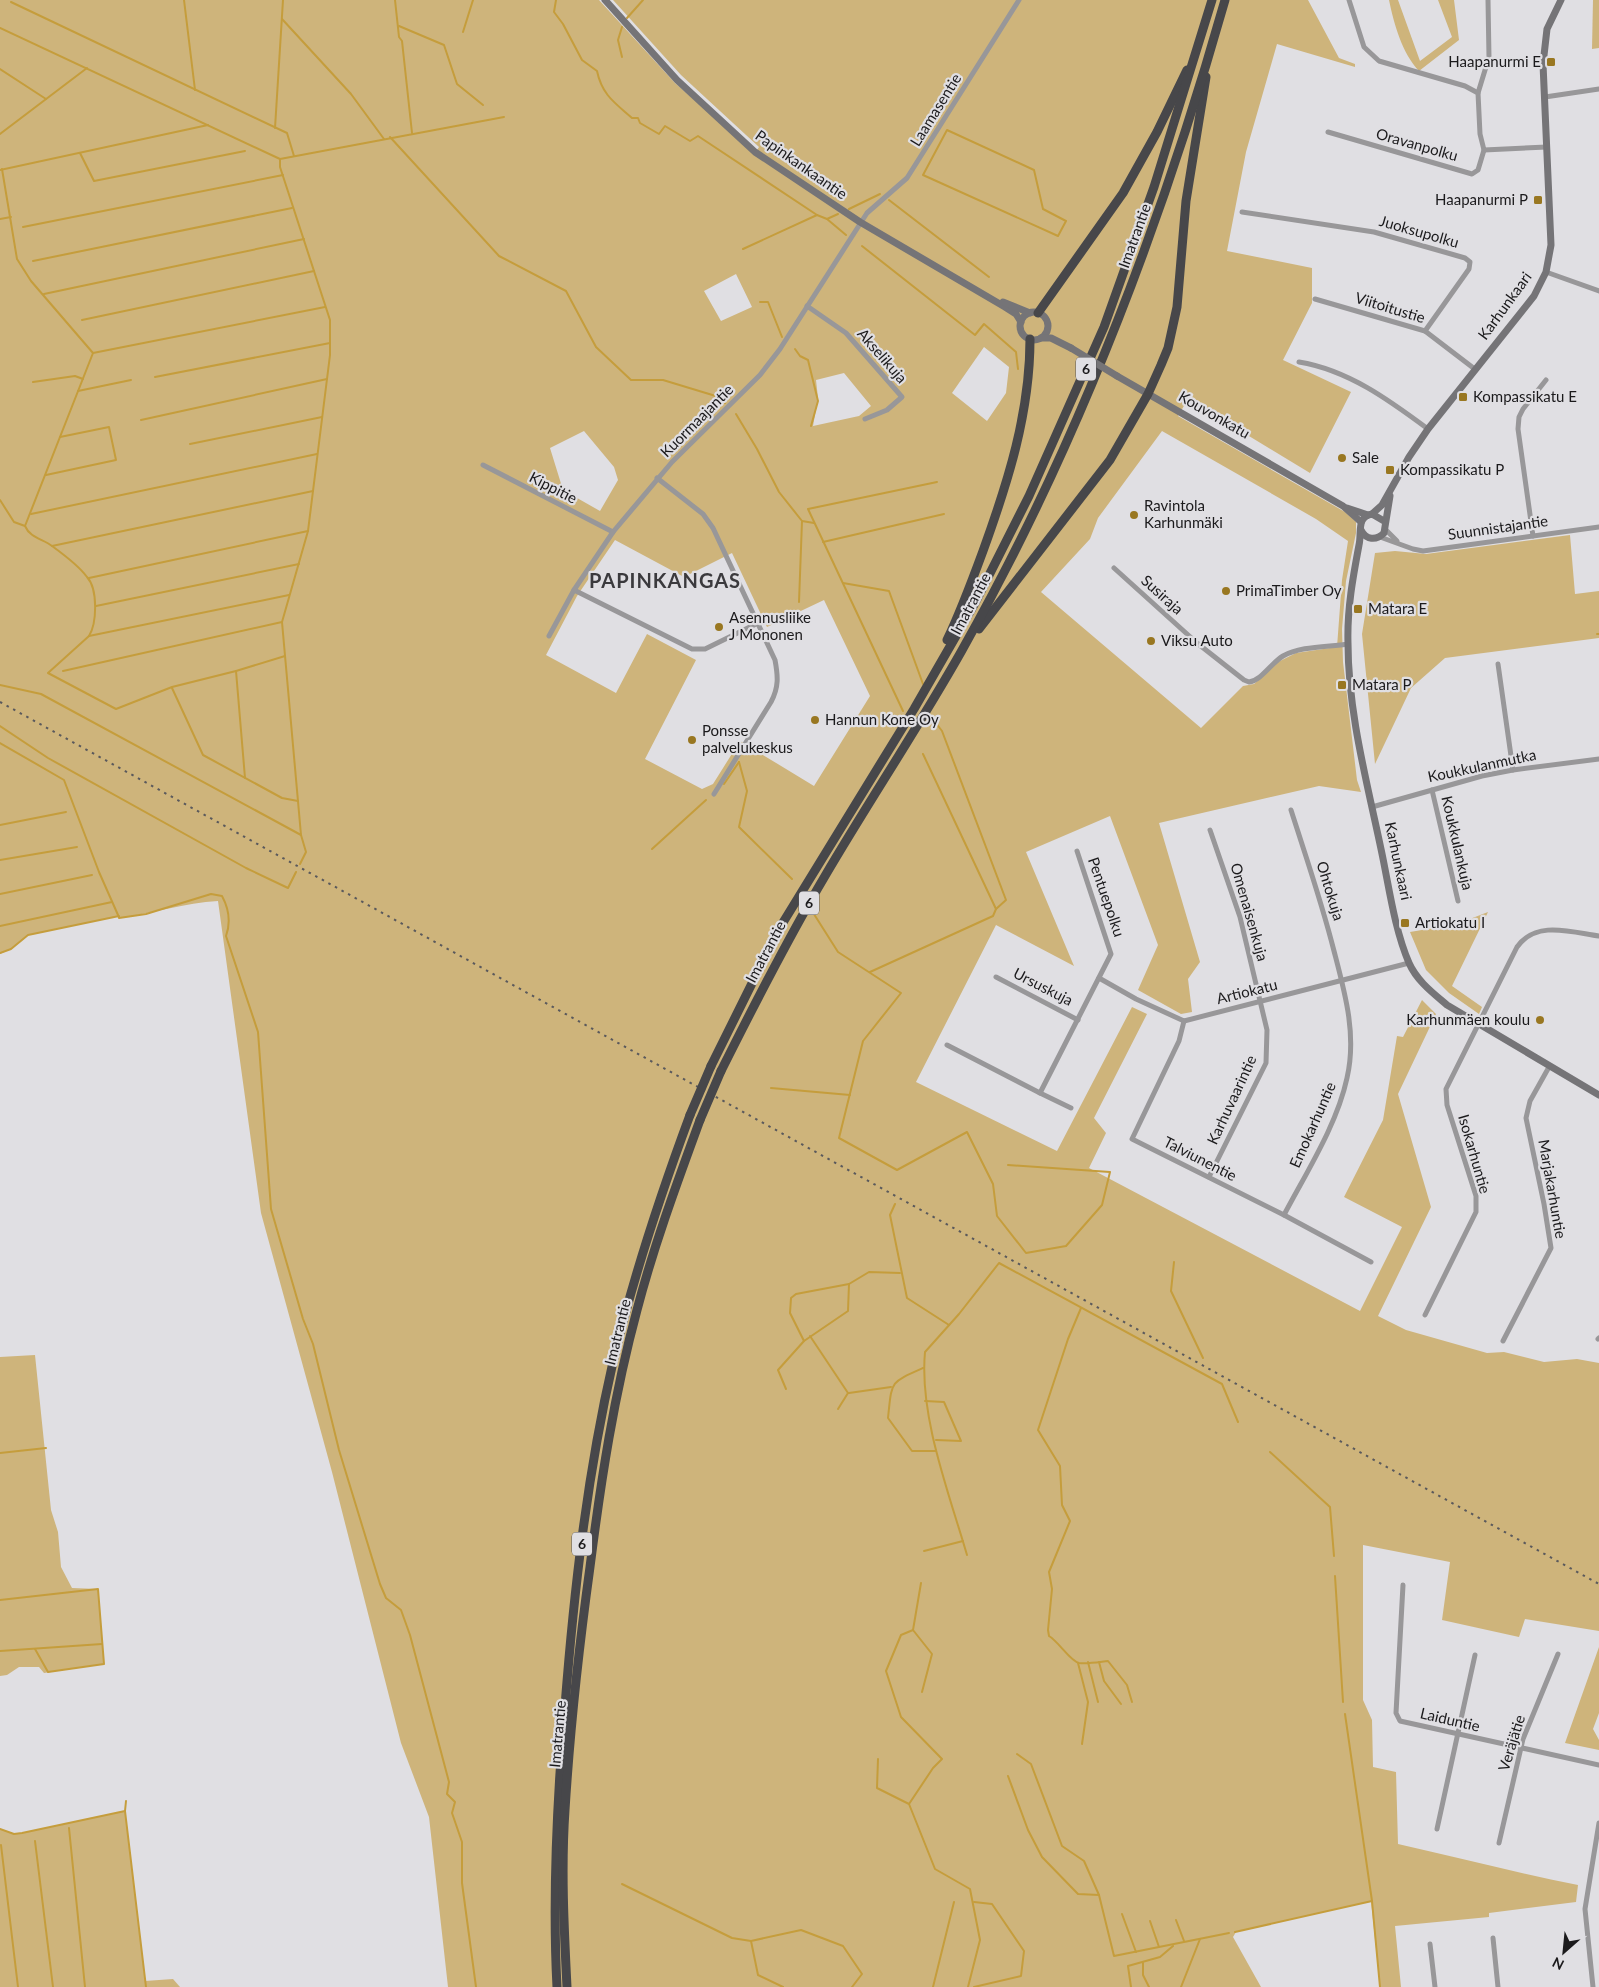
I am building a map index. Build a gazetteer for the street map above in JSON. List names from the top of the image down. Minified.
{"streets":{"highway":["Imatrantie","6"],"street":["Laamasentie","Oravanpolku","Papinkankaantie","Juoksupolku","Karhunkaari","Viitoitustie","Akselikuja","Kouvonkatu","Kuormaajantie","Kippitie","Suunnistajantie","Susiraja","Koukkulanmutka","Koukkulankuja","Ohtokuja","Pentuepolku","Omenaisenkuja","Ursuskuja","Artiokatu","Karhuvaarintie","Emokarhuntie","Isokarhuntie","Talviunentie","Marjakarhuntie","Laiduntie","Veräjätie"]},"crossings":[["Laamasentie","Papinkankaantie"],["Laamasentie","Kuormaajantie"],["Papinkankaantie","Kouvonkatu"],["Papinkankaantie","Kuormaajantie"],["Juoksupolku","Viitoitustie"],["Karhunkaari","Viitoitustie"],["Karhunkaari","Kouvonkatu"],["Karhunkaari","Suunnistajantie"],["Karhunkaari","Susiraja"],["Karhunkaari","Koukkulanmutka"],["Karhunkaari","Artiokatu"],["Karhunkaari","Isokarhuntie"],["Karhunkaari","Marjakarhuntie"],["Akselikuja","Kuormaajantie"],["Kouvonkatu","Suunnistajantie"],["Kuormaajantie","Kippitie"],["Koukkulanmutka","Koukkulankuja"],["Ohtokuja","Artiokatu"],["Ohtokuja","Emokarhuntie"],["Pentuepolku","Ursuskuja"],["Omenaisenkuja","Artiokatu"],["Omenaisenkuja","Karhuvaarintie"],["Artiokatu","Karhuvaarintie"],["Artiokatu","Emokarhuntie"],["Artiokatu","Talviunentie"],["Karhuvaarintie","Talviunentie"],["Emokarhuntie","Talviunentie"],["Laiduntie","Veräjätie"]],"districts":["PAPINKANGAS"],"places":{"transit":["Haapanurmi E","Haapanurmi P","Kompassikatu E","Kompassikatu P","Matara E","Matara P","Artiokatu I"],"other":["Sale","Ravintola Karhunmäki","PrimaTimber Oy","Asennusliike J Mononen","Viksu Auto","Hannun Kone Oy","Ponsse palvelukeskus","Karhunmäen koulu"]},"north":"bottom left"}
